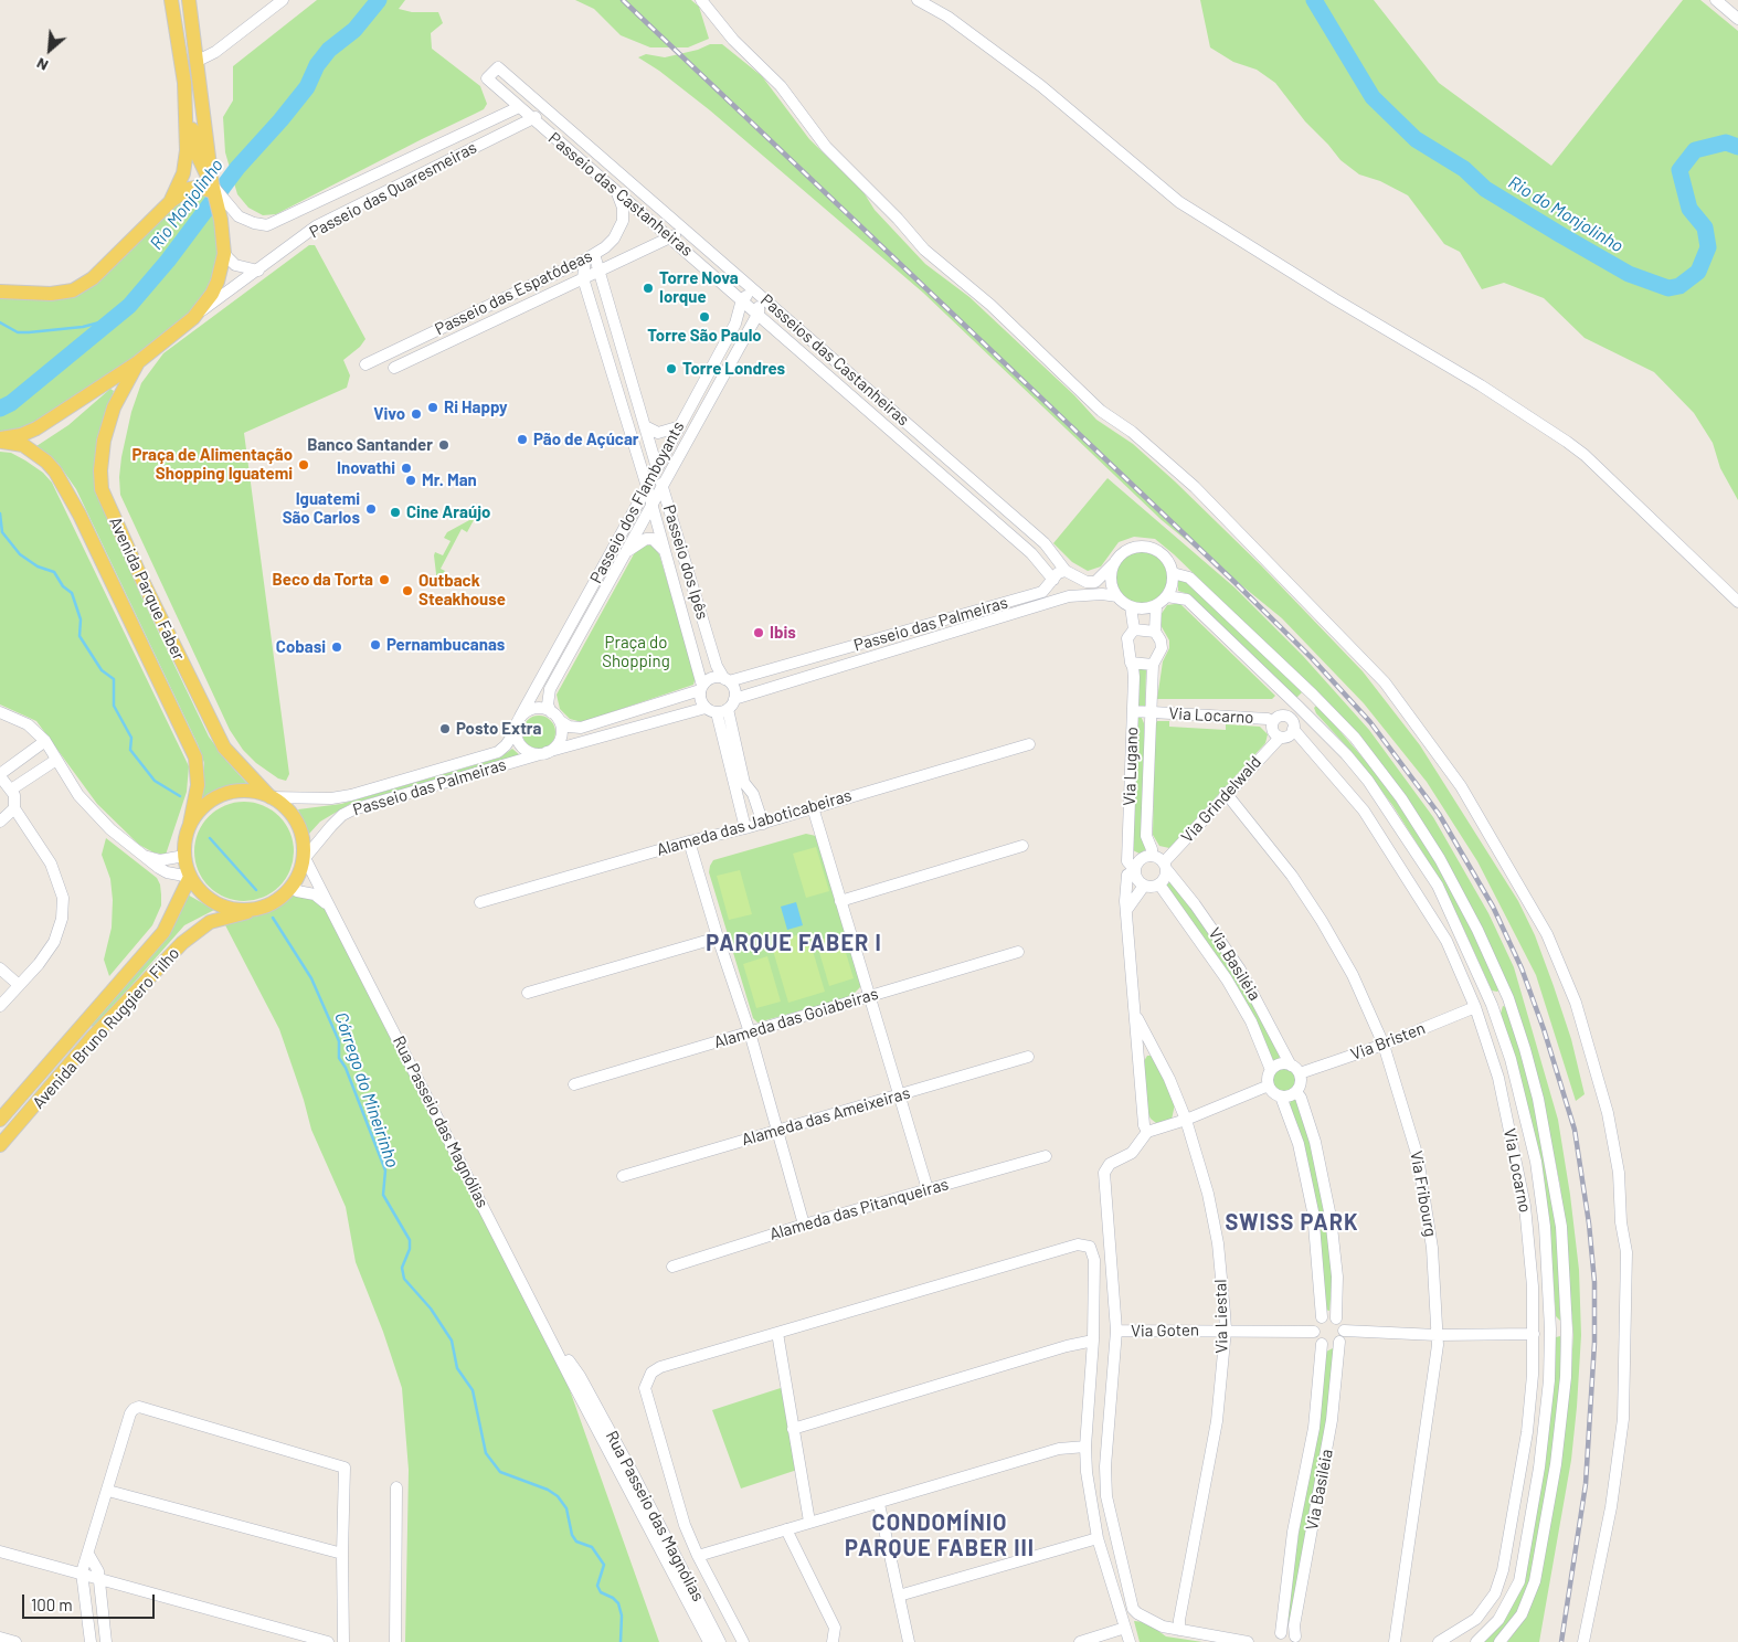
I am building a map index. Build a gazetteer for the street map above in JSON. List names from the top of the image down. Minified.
{"streets":{"main road":["Avenida Parque Faber","Avenida Bruno Ruggiero Filho"],"street":["Passeio das Quaresmeiras","Passeio das Castanheiras","Passeio das Espatódeas","Passeios das Castanheiras","Passeio dos Flamboyants","Passeio dos Ipês","Passeio das Palmeiras","Via Locarno","Via Lugano","Via Grindelwald","Alameda das Jaboticabeiras","Via Basiléia","Alameda das Goiabeiras","Via Bristen","Alameda das Ameixeiras","Rua Passeio das Magnólias","Via Fribourg","Alameda das Pitanqueiras","Via Liestal","Via Goten"]},"crossings":[["Passeio das Quaresmeiras","Passeio das Castanheiras"],["Passeio das Quaresmeiras","Passeios das Castanheiras"],["Passeio das Castanheiras","Passeio das Espatódeas"],["Passeio das Castanheiras","Passeio dos Flamboyants"],["Passeio das Castanheiras","Passeio das Palmeiras"],["Passeio das Espatódeas","Passeios das Castanheiras"],["Passeio das Espatódeas","Passeio dos Ipês"],["Passeios das Castanheiras","Passeio dos Flamboyants"],["Passeios das Castanheiras","Passeio das Palmeiras"],["Passeio dos Flamboyants","Passeio dos Ipês"],["Passeio dos Flamboyants","Passeio das Palmeiras"],["Passeio dos Ipês","Passeio das Palmeiras"],["Avenida Parque Faber","Passeio das Palmeiras"],["Avenida Parque Faber","Avenida Bruno Ruggiero Filho"],["Avenida Parque Faber","Rua Passeio das Magnólias"],["Passeio das Palmeiras","Via Lugano"],["Passeio das Palmeiras","Avenida Bruno Ruggiero Filho"],["Passeio das Palmeiras","Rua Passeio das Magnólias"],["Via Locarno","Via Lugano"],["Via Locarno","Via Grindelwald"],["Via Locarno","Via Bristen"],["Via Lugano","Via Grindelwald"],["Via Lugano","Via Basiléia"],["Via Grindelwald","Via Basiléia"],["Via Grindelwald","Via Fribourg"],["Via Basiléia","Via Bristen"],["Via Basiléia","Via Goten"],["Avenida Bruno Ruggiero Filho","Rua Passeio das Magnólias"],["Via Bristen","Via Fribourg"],["Via Liestal","Via Goten"]],"districts":["PARQUE FABER I","SWISS PARK","CONDOMÍNIO PARQUE FABER III"],"water":["Rio Monjolinho","Rio do Monjolinho","Córrego do Mineirinho"],"parks":["Praça do Shopping"],"places":["Torre Nova Iorque","Torre São Paulo","Torre Londres","Ri Happy","Vivo","Pão de Açúcar","Banco Santander","Praça de Alimentação Shopping Iguatemi","Inovathi","Mr. Man","Iguatemi São Carlos","Cine Araújo","Beco da Torta","Outback Steakhouse","Ibis","Pernambucanas","Cobasi","Posto Extra"],"scale_bar":"100 m","north":"bottom left"}
